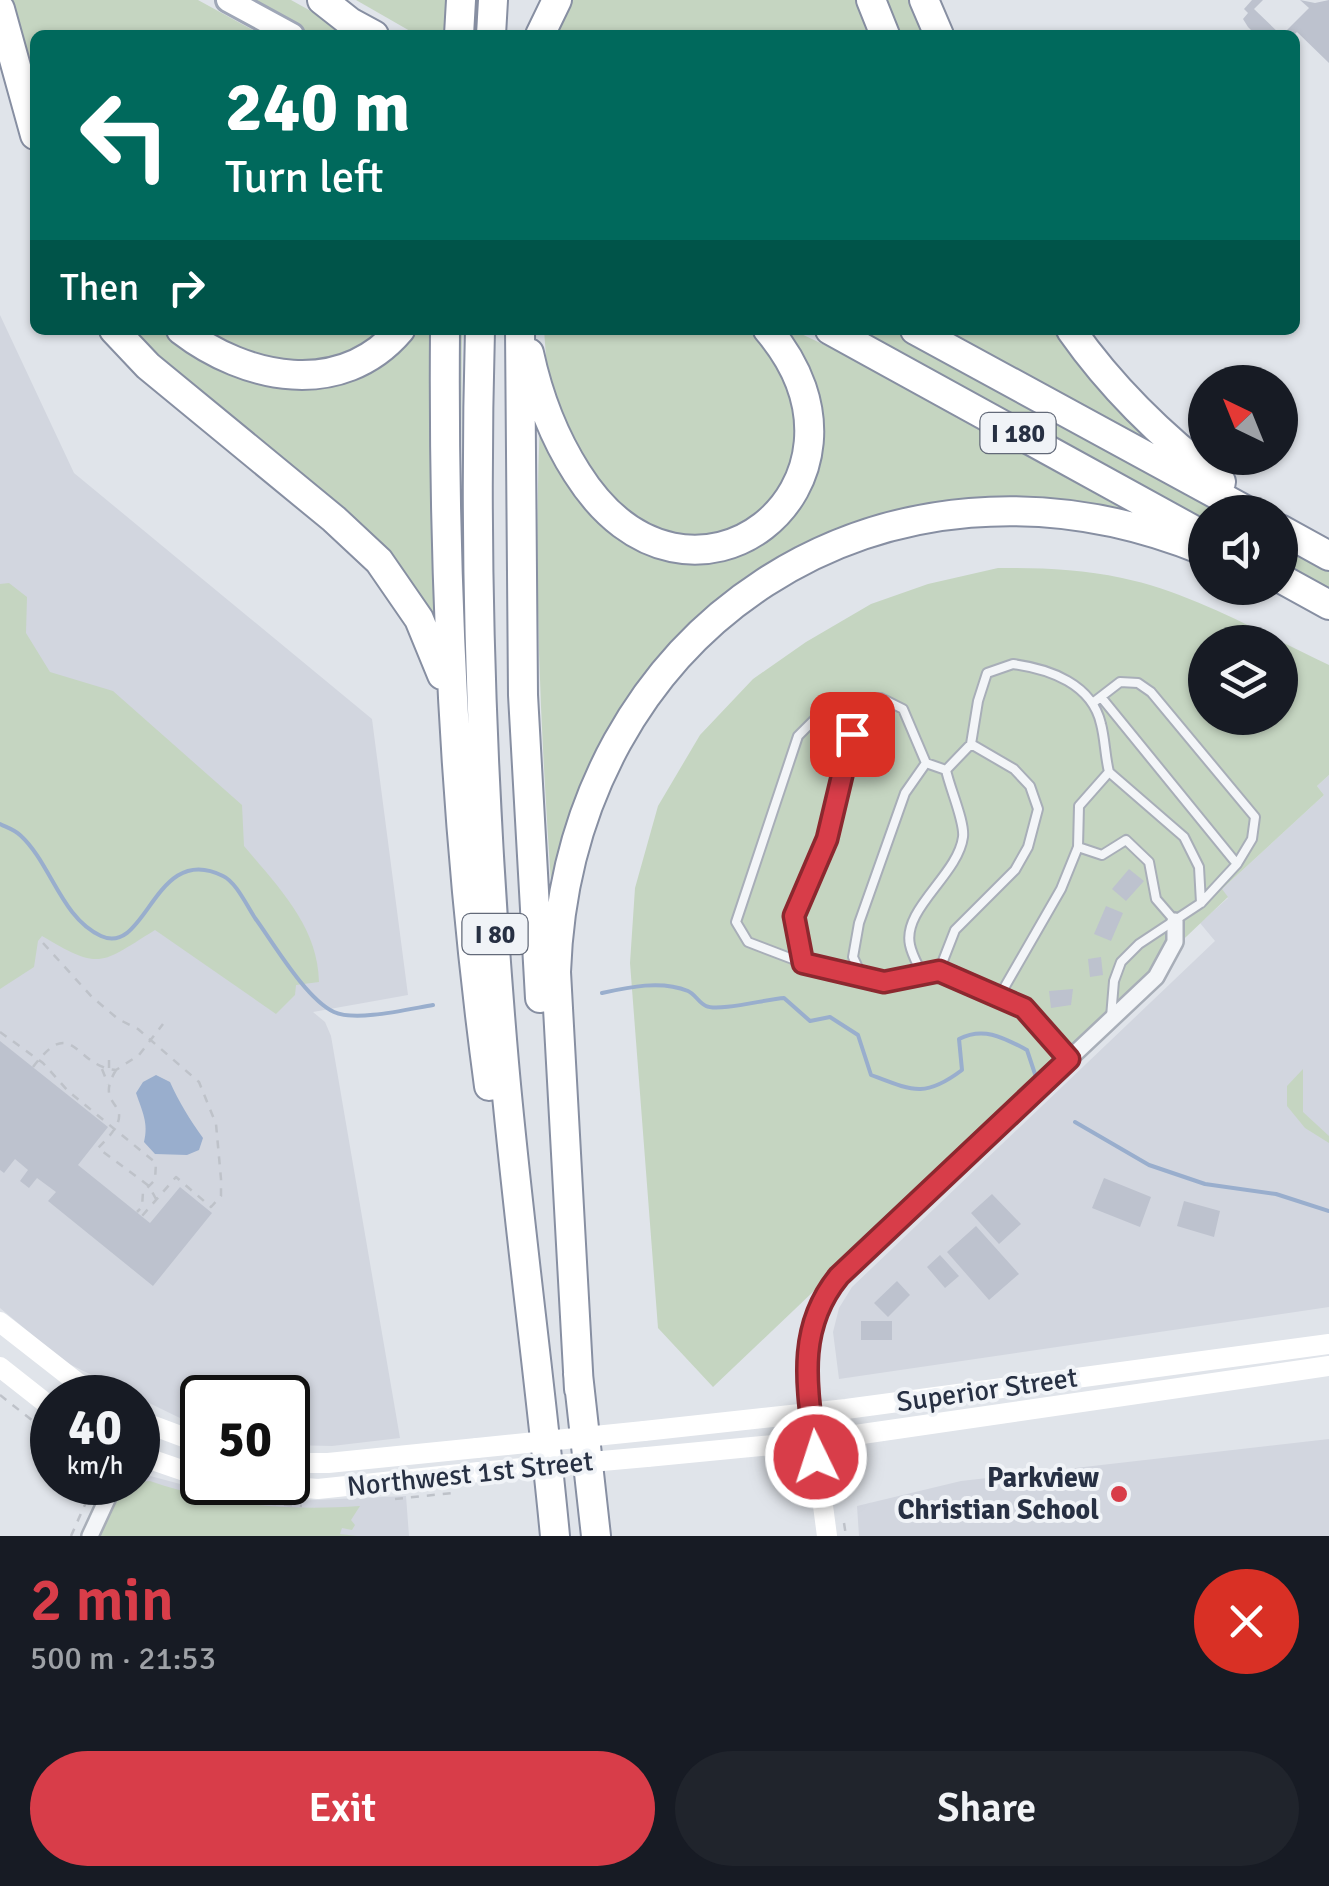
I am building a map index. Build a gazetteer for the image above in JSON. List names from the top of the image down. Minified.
{"streets":{"highway":["I 180","I 80"],"main road":["Superior Street","Northwest 1st Street"]},"crossings":[["Superior Street","Northwest 1st Street"]],"places":["Parkview Christian School"],"north":"top left","page":{"turn":["240 m","Turn left"],"then":"Then","speed":"40 km/h","limit":"50","heading":["2 min","500 m · 21:53"],"buttons":["Exit","Share"]}}
